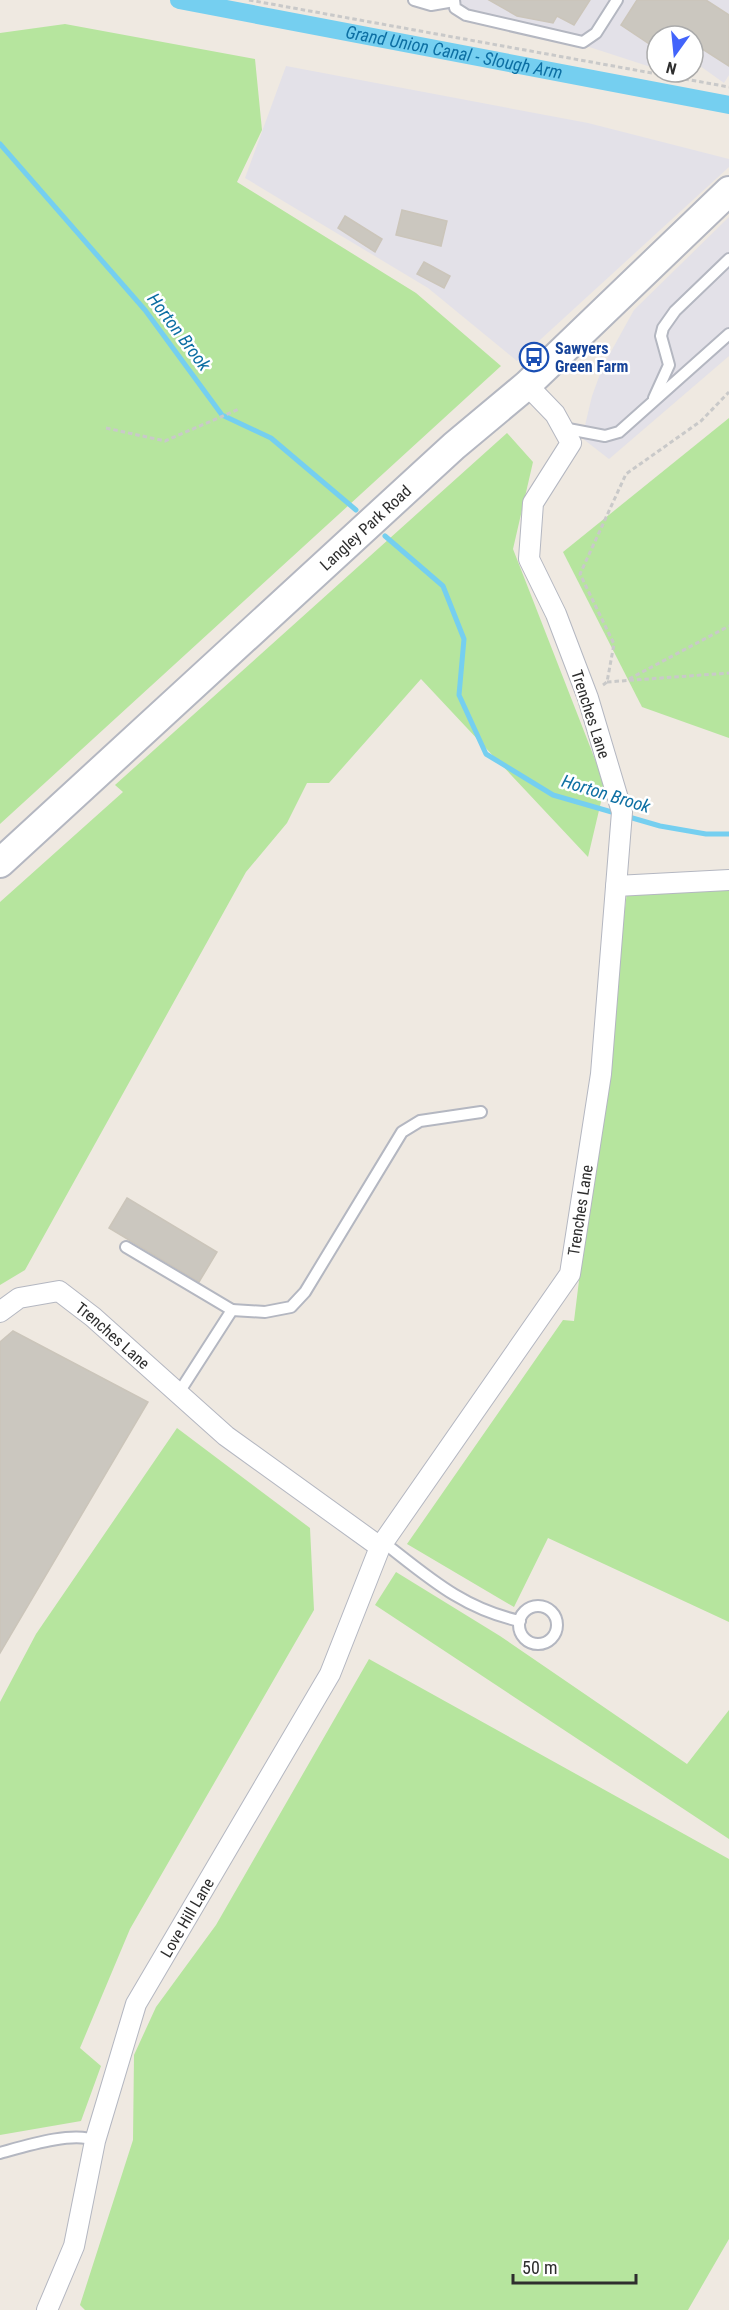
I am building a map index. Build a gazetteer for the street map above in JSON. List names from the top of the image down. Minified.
{"streets":{"main road":["Langley Park Road"],"street":["Trenches Lane","Love Hill Lane"]},"crossings":[["Trenches Lane","Love Hill Lane"]],"water":["Grand Union Canal - Slough Arm","Horton Brook"],"places":{"bus stop":["Sawyers Green Farm"]},"scale_bar":"50 m","north":"bottom"}
